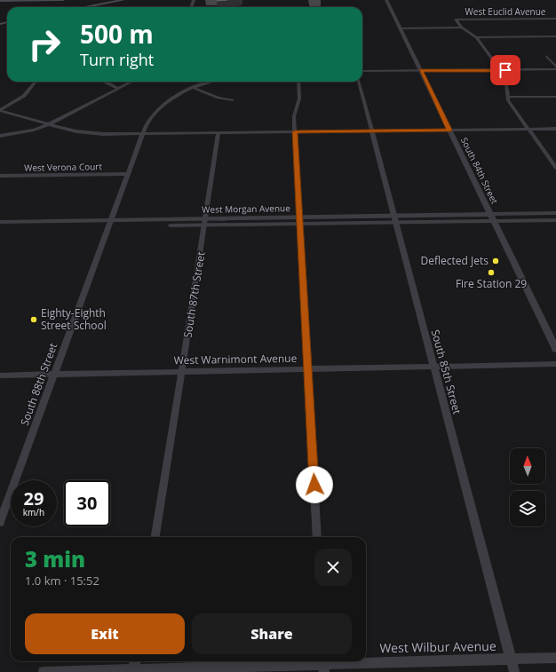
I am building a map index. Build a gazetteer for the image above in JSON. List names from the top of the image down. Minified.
{"streets":{"street":["West Euclid Avenue","West Verona Court","South 84th Street","West Morgan Avenue","South 87th Street","West Warnimont Avenue","South 85th Street","South 88th Street","West Wilbur Avenue"]},"crossings":[["West Verona Court","South 88th Street"],["South 84th Street","West Morgan Avenue"],["West Morgan Avenue","South 87th Street"],["West Morgan Avenue","South 85th Street"],["West Morgan Avenue","South 88th Street"],["South 87th Street","West Warnimont Avenue"],["West Warnimont Avenue","South 85th Street"],["West Warnimont Avenue","South 88th Street"],["South 85th Street","West Wilbur Avenue"]],"places":["Deflected Jets","Fire Station 29","Eighty-Eighth Street School"],"north":"top","page":{"turn":["500 m","Turn right"],"speed":"29 km/h","limit":"30","heading":["3 min","1.0 km · 15:52"],"buttons":["Exit","Share"]}}
